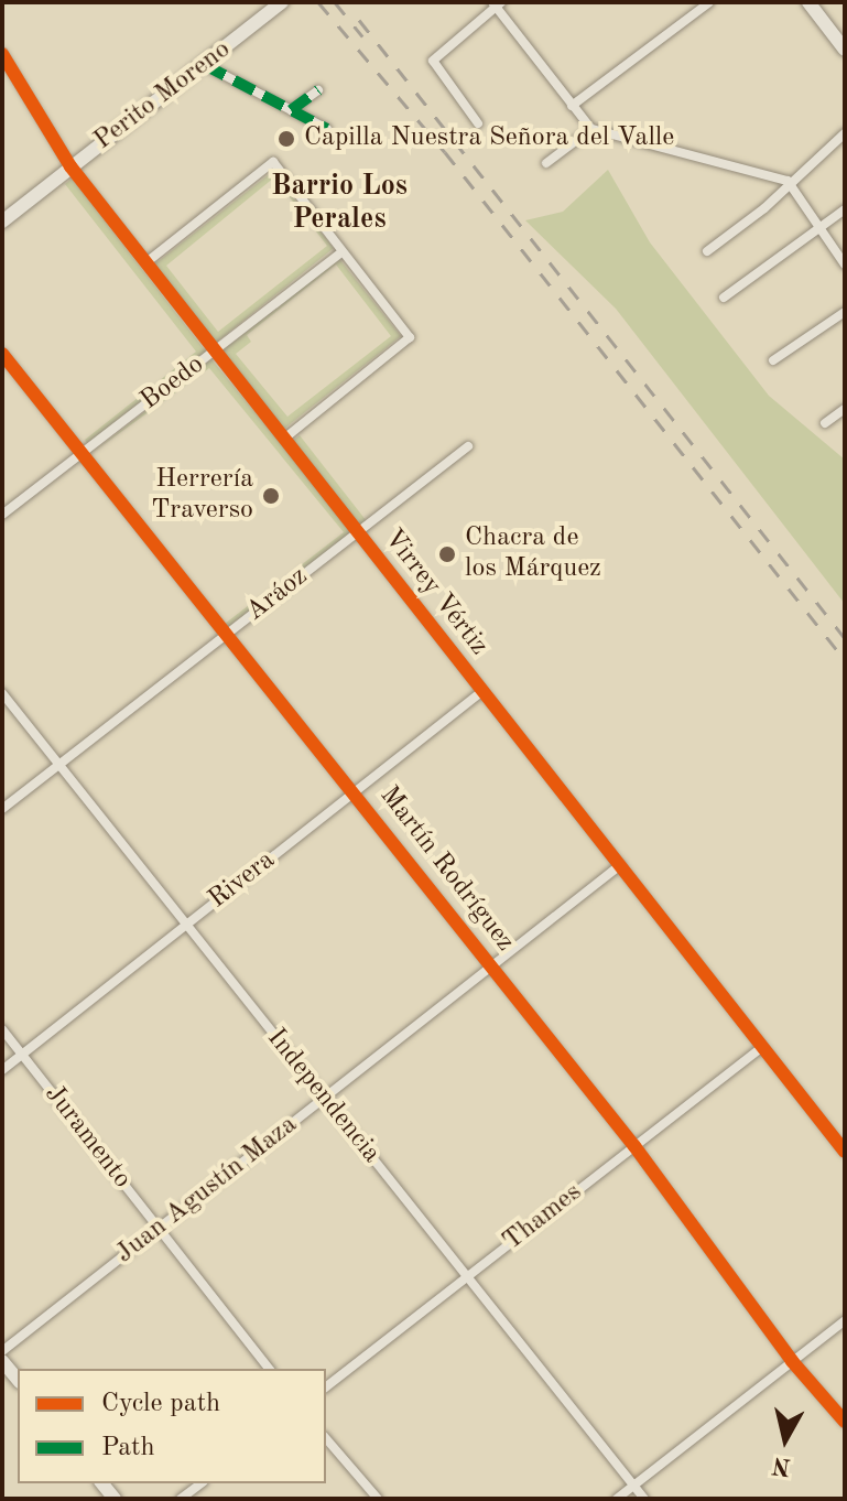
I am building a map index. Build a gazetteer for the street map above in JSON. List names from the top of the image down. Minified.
{"streets":{"street":["Perito Moreno","Boedo","Virrey Vértiz","Aráoz","Martín Rodríguez","Rivera","Independencia","Juramento","Juan Agustín Maza","Thames"]},"crossings":[["Perito Moreno","Virrey Vértiz"],["Boedo","Virrey Vértiz"],["Boedo","Martín Rodríguez"],["Virrey Vértiz","Aráoz"],["Virrey Vértiz","Rivera"],["Virrey Vértiz","Juan Agustín Maza"],["Virrey Vértiz","Thames"],["Aráoz","Martín Rodríguez"],["Aráoz","Independencia"],["Martín Rodríguez","Rivera"],["Martín Rodríguez","Juan Agustín Maza"],["Martín Rodríguez","Thames"],["Rivera","Independencia"],["Rivera","Juramento"],["Independencia","Juan Agustín Maza"],["Independencia","Thames"],["Juramento","Juan Agustín Maza"]],"districts":["Barrio Los Perales"],"places":["Capilla Nuestra Señora del Valle","Herrería Traverso","Chacra de los Márquez"],"legend":["Cycle path","Path"],"north":"bottom"}
